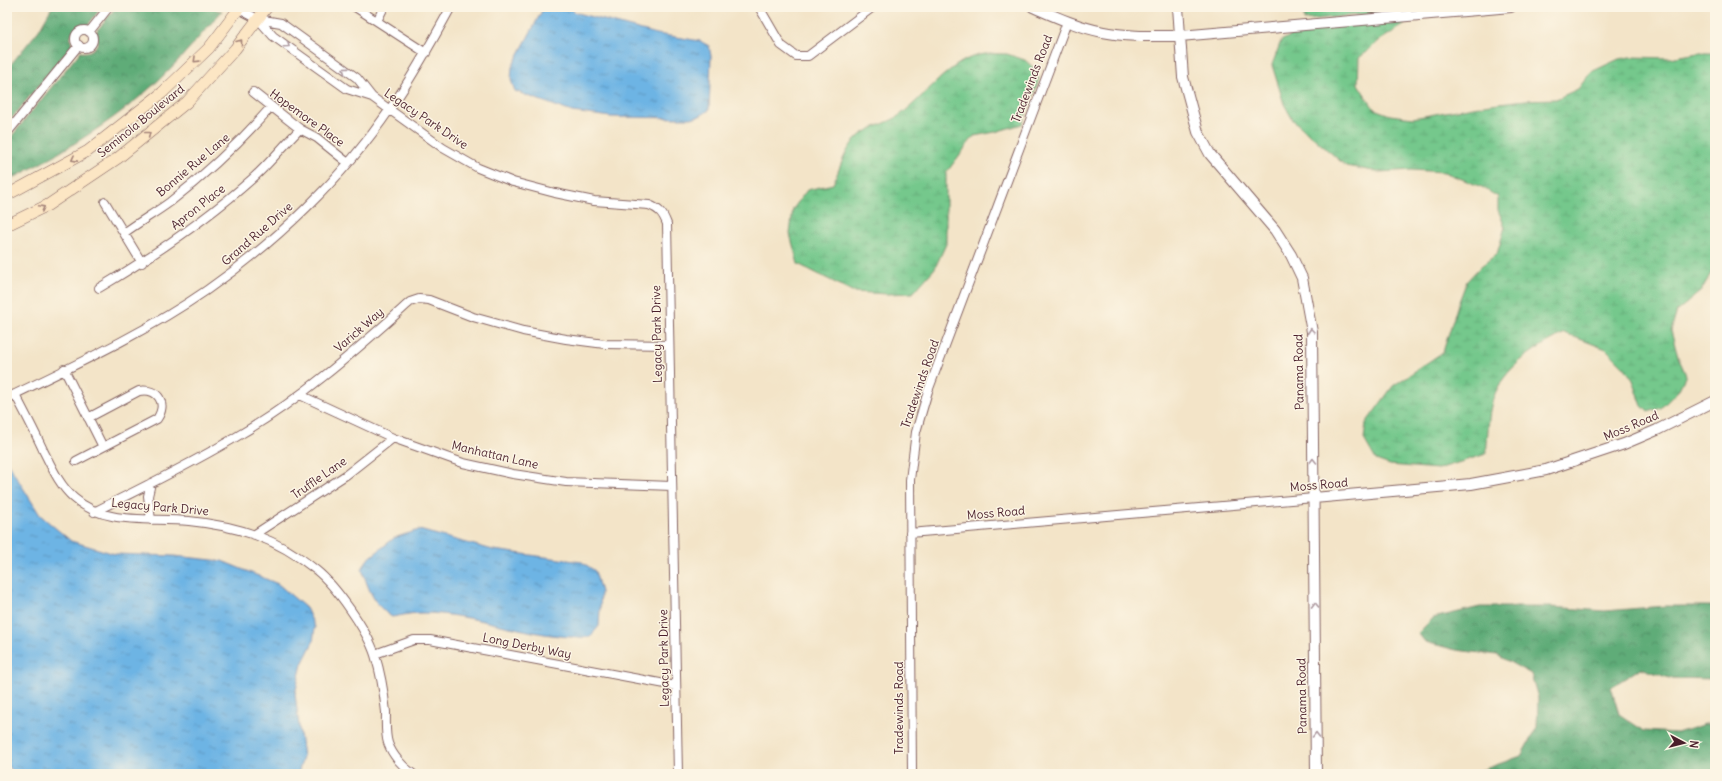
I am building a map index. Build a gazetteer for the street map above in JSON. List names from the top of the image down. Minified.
{"streets":{"main road":["Seminola Boulevard"],"street":["Tradewinds Road","Hopemore Place","Legacy Park Drive","Bonnie Rue Lane","Apron Place","Grand Rue Drive","Varick Way","Panama Road","Moss Road","Manhattan Lane","Truffle Lane","Long Derby Way"]},"crossings":[["Tradewinds Road","Moss Road"],["Hopemore Place","Bonnie Rue Lane"],["Hopemore Place","Apron Place"],["Hopemore Place","Grand Rue Drive"],["Legacy Park Drive","Seminola Boulevard"],["Legacy Park Drive","Grand Rue Drive"],["Legacy Park Drive","Varick Way"],["Legacy Park Drive","Manhattan Lane"],["Legacy Park Drive","Truffle Lane"],["Legacy Park Drive","Long Derby Way"],["Varick Way","Manhattan Lane"],["Panama Road","Moss Road"],["Manhattan Lane","Truffle Lane"]],"one_way":["Panama Road"],"north":"right"}
